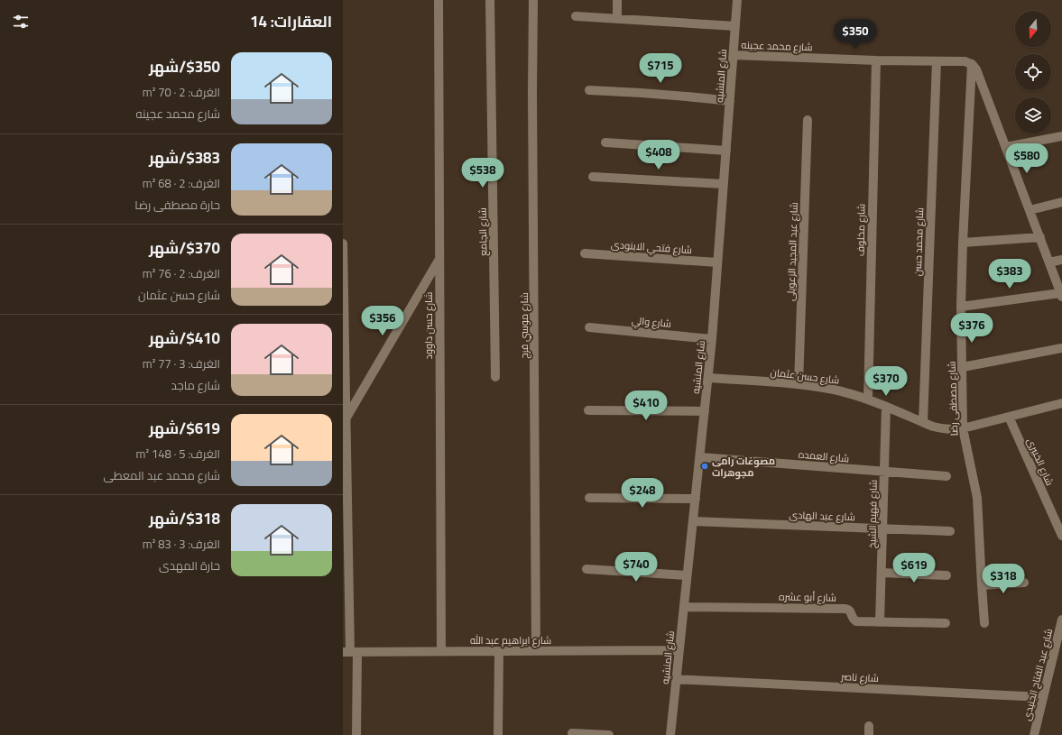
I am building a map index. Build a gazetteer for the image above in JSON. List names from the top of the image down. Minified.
{"streets":{"street":["شارع محمد عجينه","شارع المنشيه","شارع مخلوف","شارع الجامع","شارع محمد حسن","شارع فتحي الابنودى","شارع عبد المجيد الزعويلى","شارع والي","شارع حسن داوود","شارع موسي فرج","شارع حسن عثمان","شارع مصطفى رضا","شارع العمده","شارع الخبيرى","شارع فهيم الشيخ","شارع عبد الهادى","شارع أبو عشره","شارع ابراهيم عبد الله","شارع عبد الفتاح الجنيدى","شارع ناصر"]},"crossings":[["شارع محمد عجينه","شارع المنشيه"],["شارع محمد عجينه","شارع مخلوف"],["شارع محمد عجينه","شارع محمد حسن"],["شارع محمد عجينه","شارع مصطفى رضا"],["شارع المنشيه","شارع فتحي الابنودى"],["شارع المنشيه","شارع والي"],["شارع المنشيه","شارع حسن عثمان"],["شارع المنشيه","شارع العمده"],["شارع المنشيه","شارع عبد الهادى"],["شارع المنشيه","شارع أبو عشره"],["شارع المنشيه","شارع ابراهيم عبد الله"],["شارع المنشيه","شارع ناصر"],["شارع مخلوف","شارع حسن عثمان"],["شارع محمد حسن","شارع حسن عثمان"],["شارع عبد المجيد الزعويلى","شارع حسن عثمان"],["شارع حسن داوود","شارع ابراهيم عبد الله"],["شارع موسي فرج","شارع ابراهيم عبد الله"],["شارع حسن عثمان","شارع مصطفى رضا"],["شارع حسن عثمان","شارع الخبيرى"],["شارع حسن عثمان","شارع فهيم الشيخ"],["شارع العمده","شارع فهيم الشيخ"],["شارع فهيم الشيخ","شارع عبد الهادى"],["شارع فهيم الشيخ","شارع أبو عشره"],["شارع عبد الفتاح الجنيدى","شارع ناصر"]],"places":["مصوغات رامى مجوهرات"],"north":"bottom","page":{"heading":"العقارات: 14","price":["$350","$715","$408","$580","$538","$383","$356","$376","$370","$410","$248","$740","$619","$318"],"list":[{"name":"$350/شهر","note":"الغرف: 2 · 70 m² · شارع محمد عجينه"},{"name":"$383/شهر","note":"الغرف: 2 · 68 m² · حارة مصطفى رضا"},{"name":"$370/شهر","note":"الغرف: 2 · 76 m² · شارع حسن عثمان"},{"name":"$410/شهر","note":"الغرف: 3 · 77 m² · شارع ماجد"},{"name":"$619/شهر","note":"الغرف: 5 · 148 m² · شارع محمد عبد المعطى"},{"name":"$318/شهر","note":"الغرف: 3 · 83 m² · حارة المهدى"}]}}
